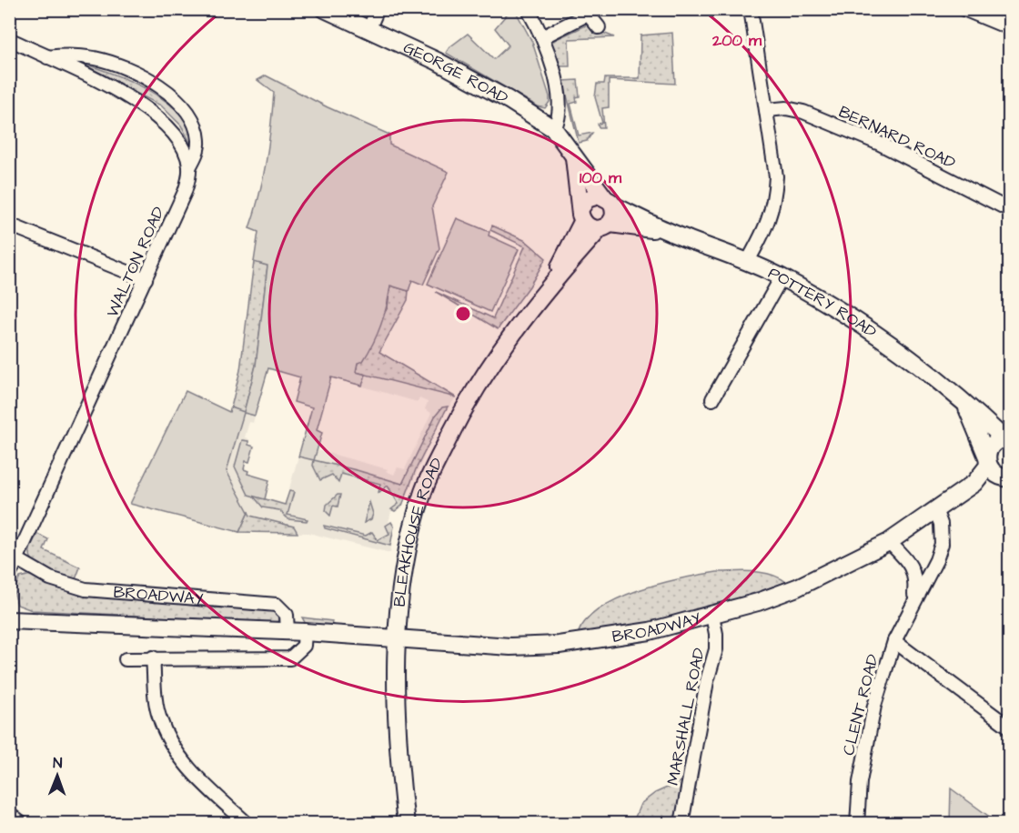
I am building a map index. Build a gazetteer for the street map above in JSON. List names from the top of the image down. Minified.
{"streets":{"street":["GEORGE ROAD","BERNARD ROAD","WALTON ROAD","POTTERY ROAD","BLEAKHOUSE ROAD","BROADWAY","CLENT ROAD","MARSHALL ROAD"]},"crossings":[["GEORGE ROAD","POTTERY ROAD"],["GEORGE ROAD","BLEAKHOUSE ROAD"],["WALTON ROAD","BROADWAY"],["POTTERY ROAD","BLEAKHOUSE ROAD"],["POTTERY ROAD","BROADWAY"],["BLEAKHOUSE ROAD","BROADWAY"],["BROADWAY","CLENT ROAD"],["BROADWAY","MARSHALL ROAD"]],"north":"top","rings":["200 m","100 m"]}
